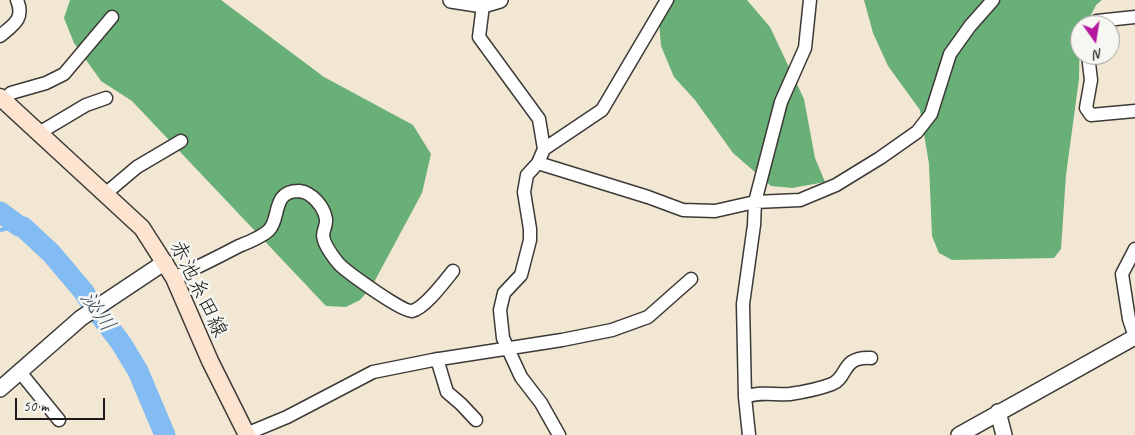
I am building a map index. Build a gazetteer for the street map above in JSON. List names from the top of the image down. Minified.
{"streets":{"main road":["赤池糸田線"]},"water":["泌川"],"scale_bar":"50 m","north":"bottom"}
